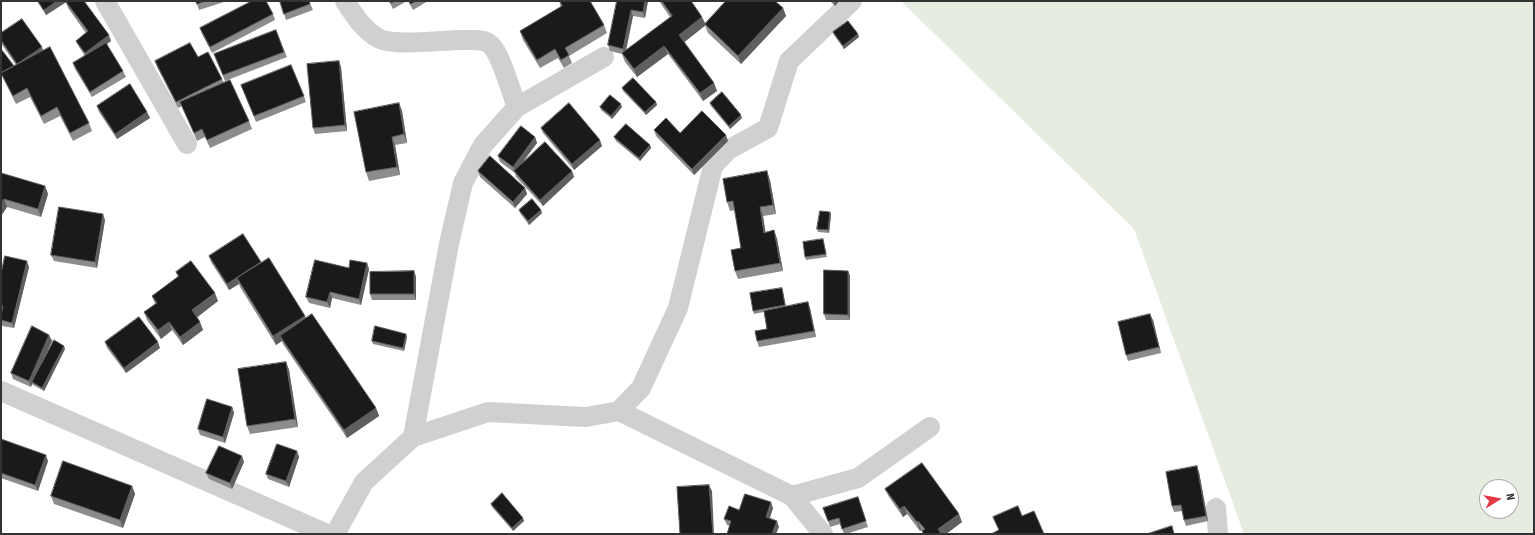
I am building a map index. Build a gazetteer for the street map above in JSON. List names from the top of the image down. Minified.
{"north":"right"}
